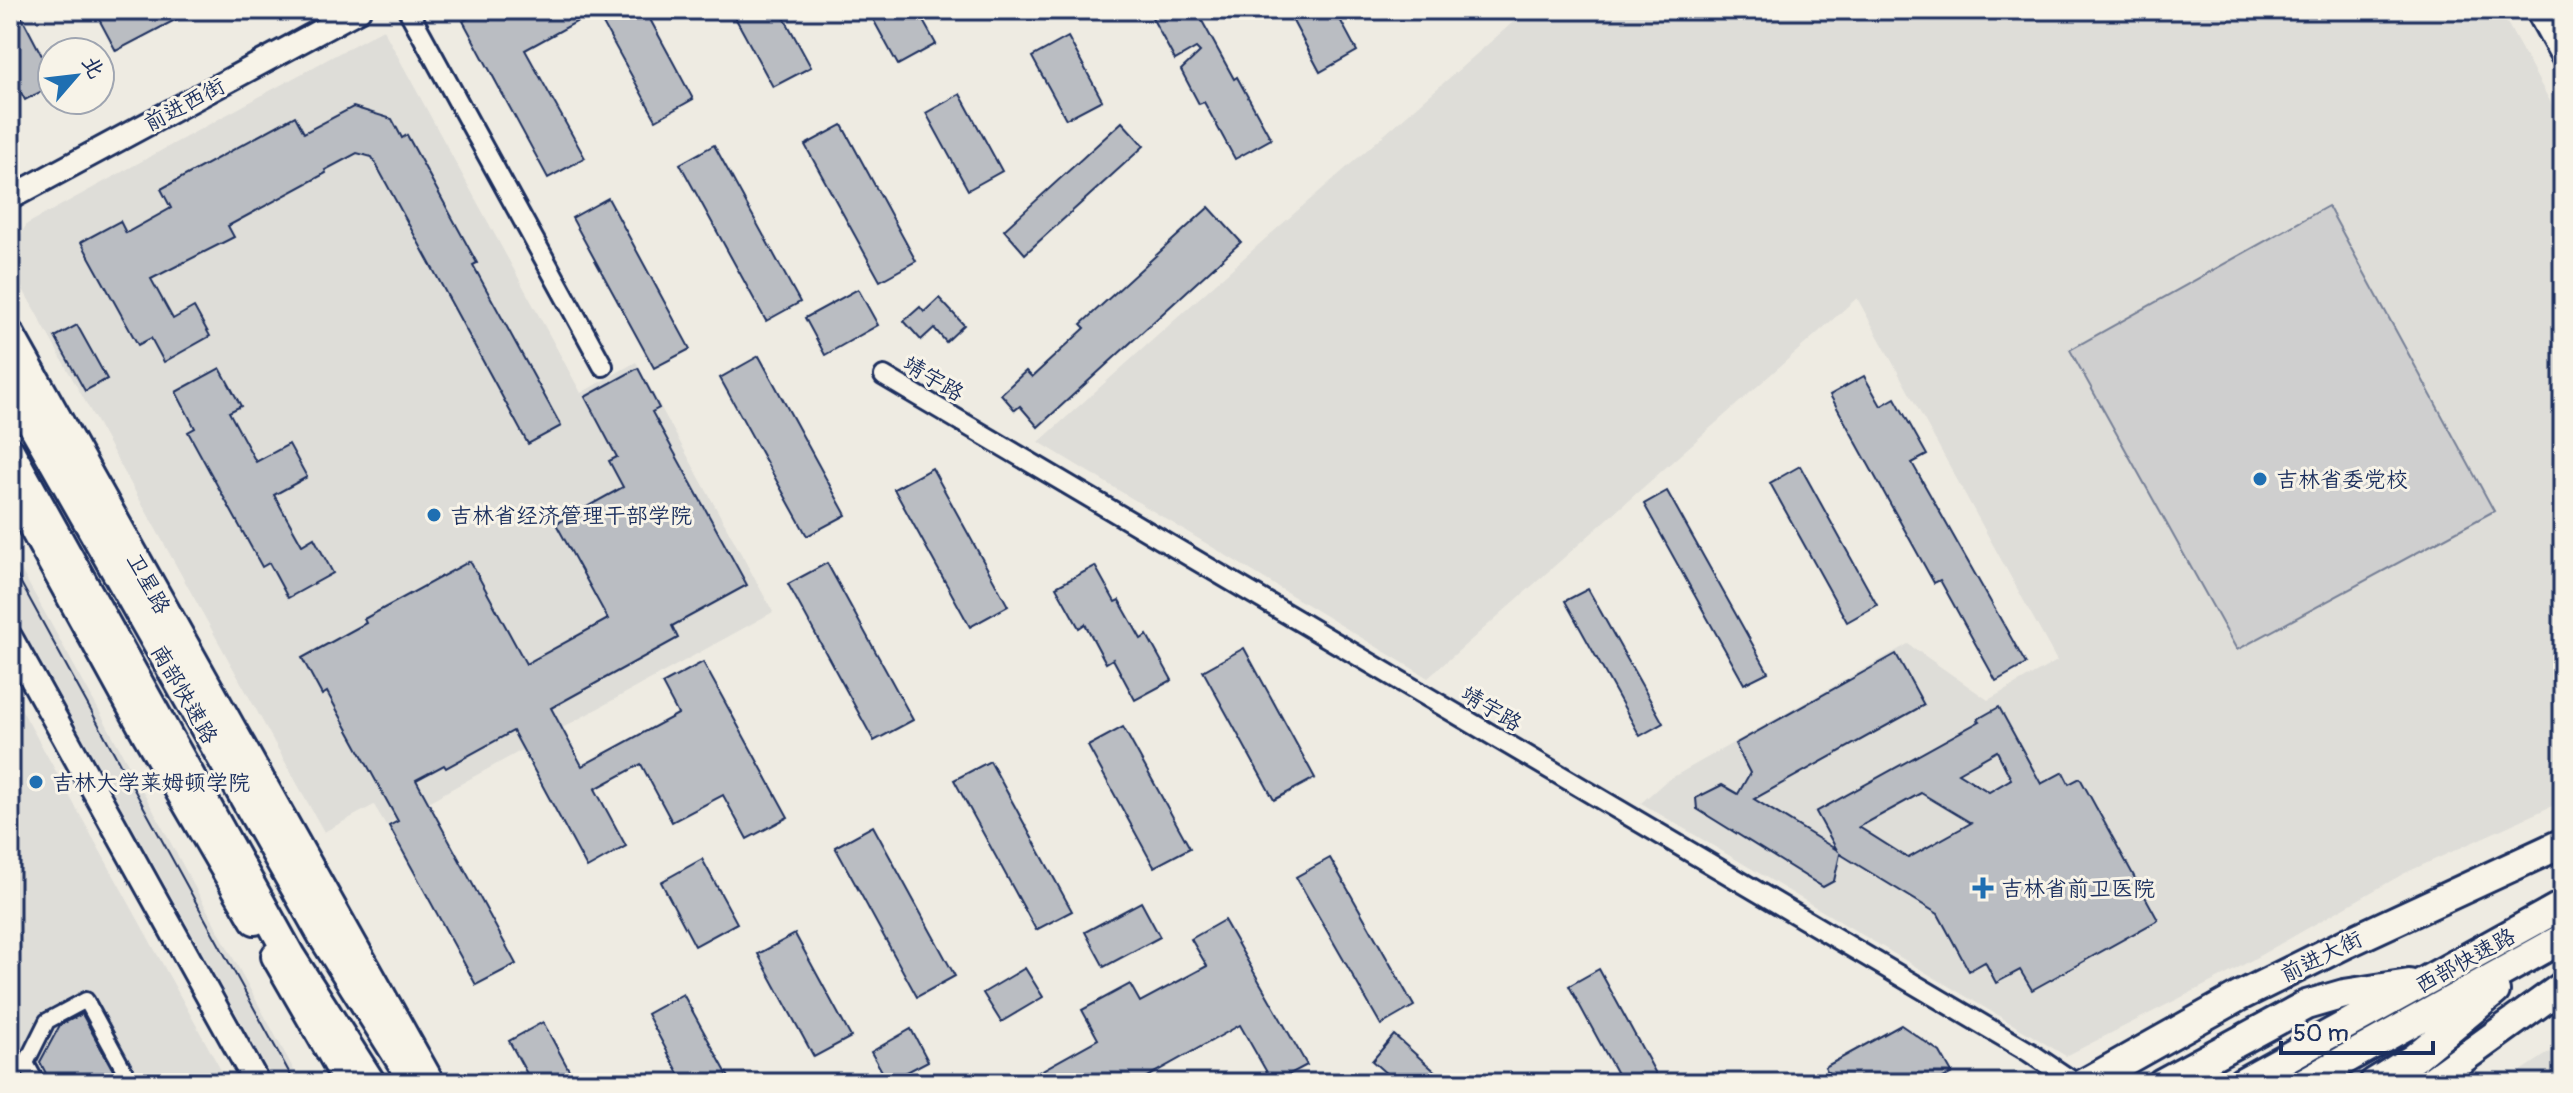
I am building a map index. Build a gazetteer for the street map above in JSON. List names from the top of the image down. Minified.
{"streets":{"main road":["卫星路","南部快速路","前进大街","西部快速路"],"street":["前进西街","靖宇路"]},"places":{"other":["吉林省委党校","吉林省经济管理干部学院","吉林大学莱姆顿学院"],"health":["吉林省前卫医院"]},"scale_bar":"50 m","north":"top right"}
